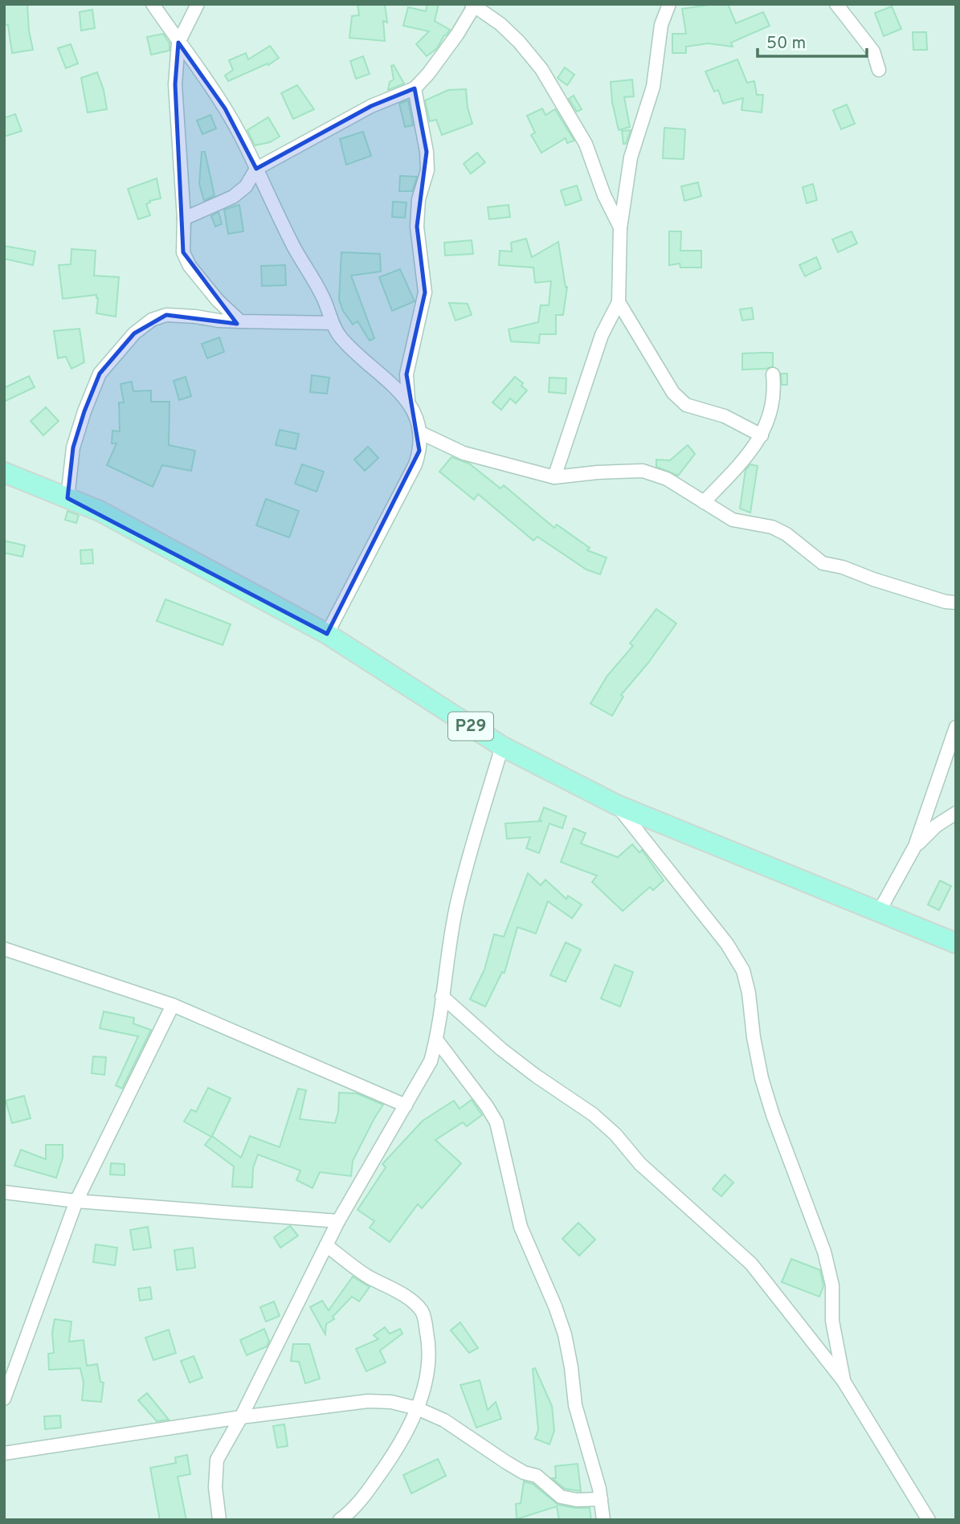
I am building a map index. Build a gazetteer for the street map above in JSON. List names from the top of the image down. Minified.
{"streets":{"main road":["P29"]},"scale_bar":"50 m"}
